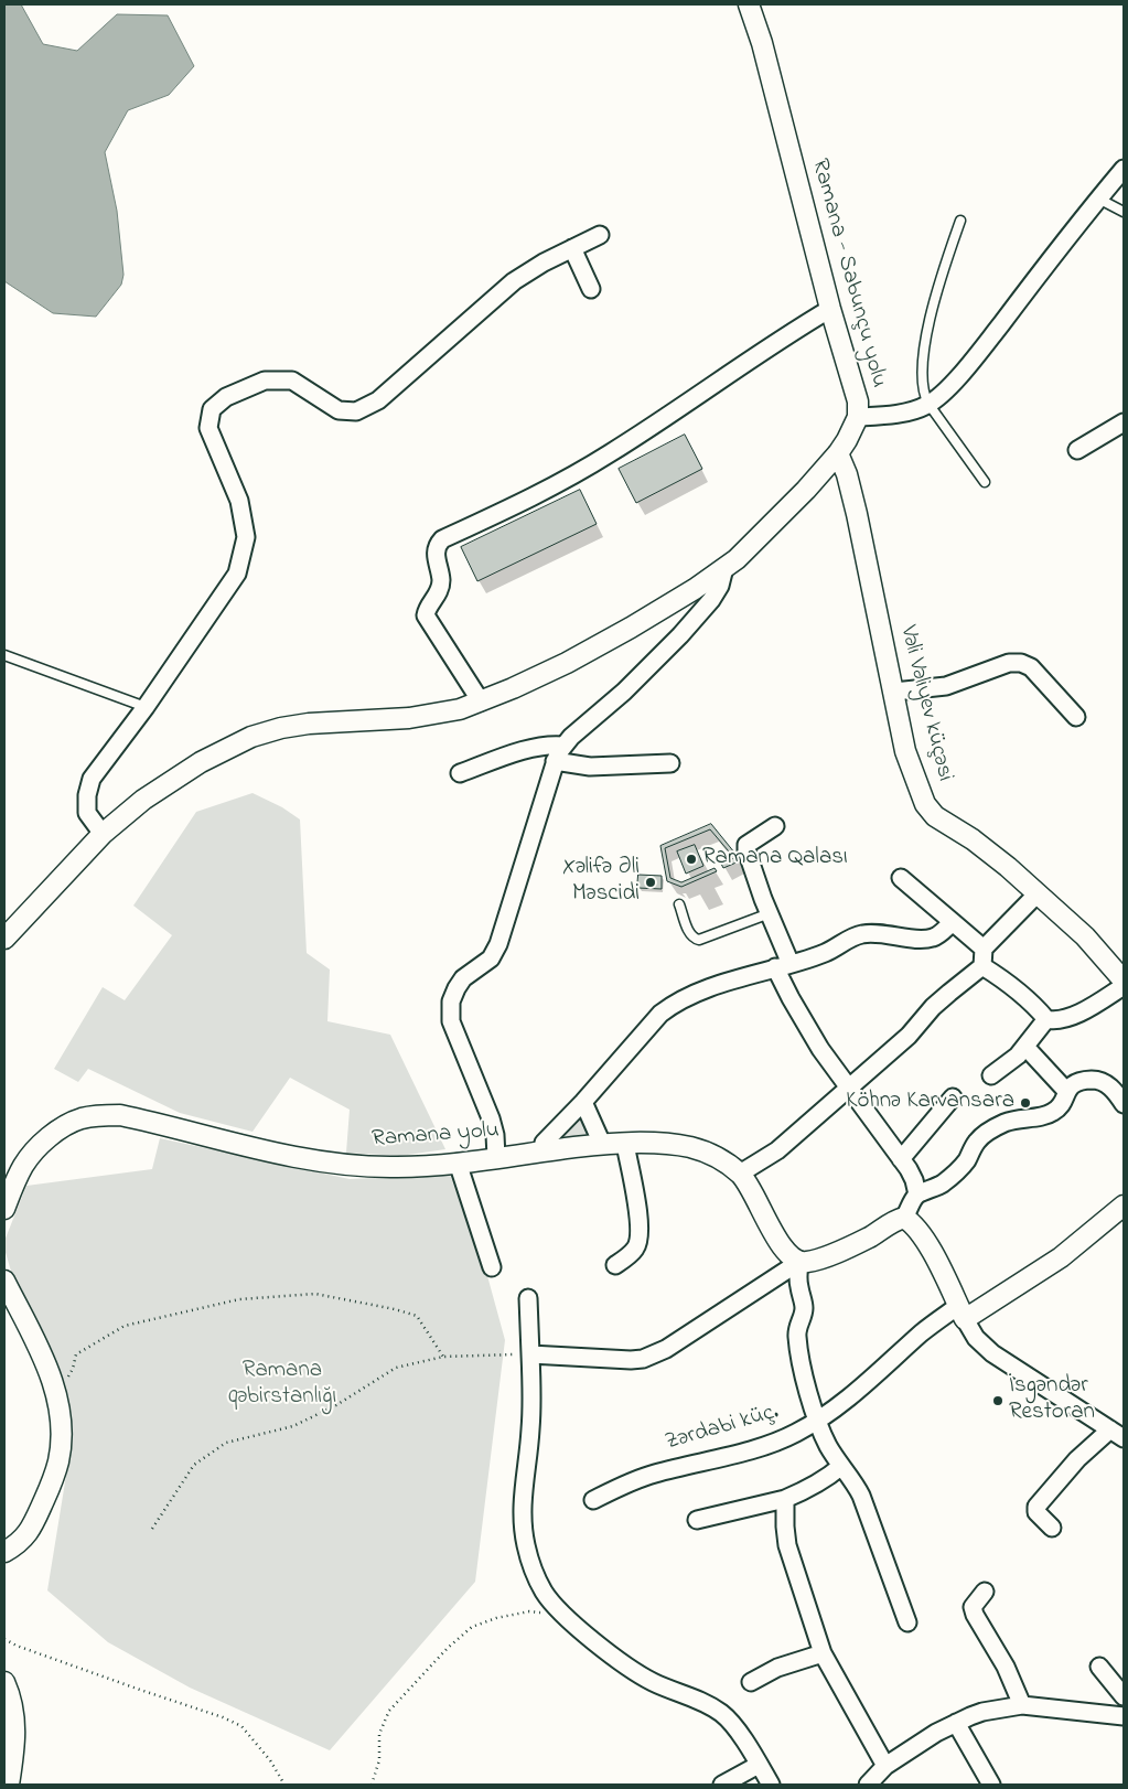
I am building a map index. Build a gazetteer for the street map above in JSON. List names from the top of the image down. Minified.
{"streets":{"street":["Ramana - Sabunçu yolu","Vəli Vəliyev küçəsi","Ramana yolu","Zərdabi küç."]},"crossings":[["Ramana - Sabunçu yolu","Vəli Vəliyev küçəsi"]],"parks":["Ramana qəbirstanlığı"],"places":["Ramana Qalası","Xəlifə Əli Məscidi","Köhnə Karvansara","İsgəndər Restoran"]}
